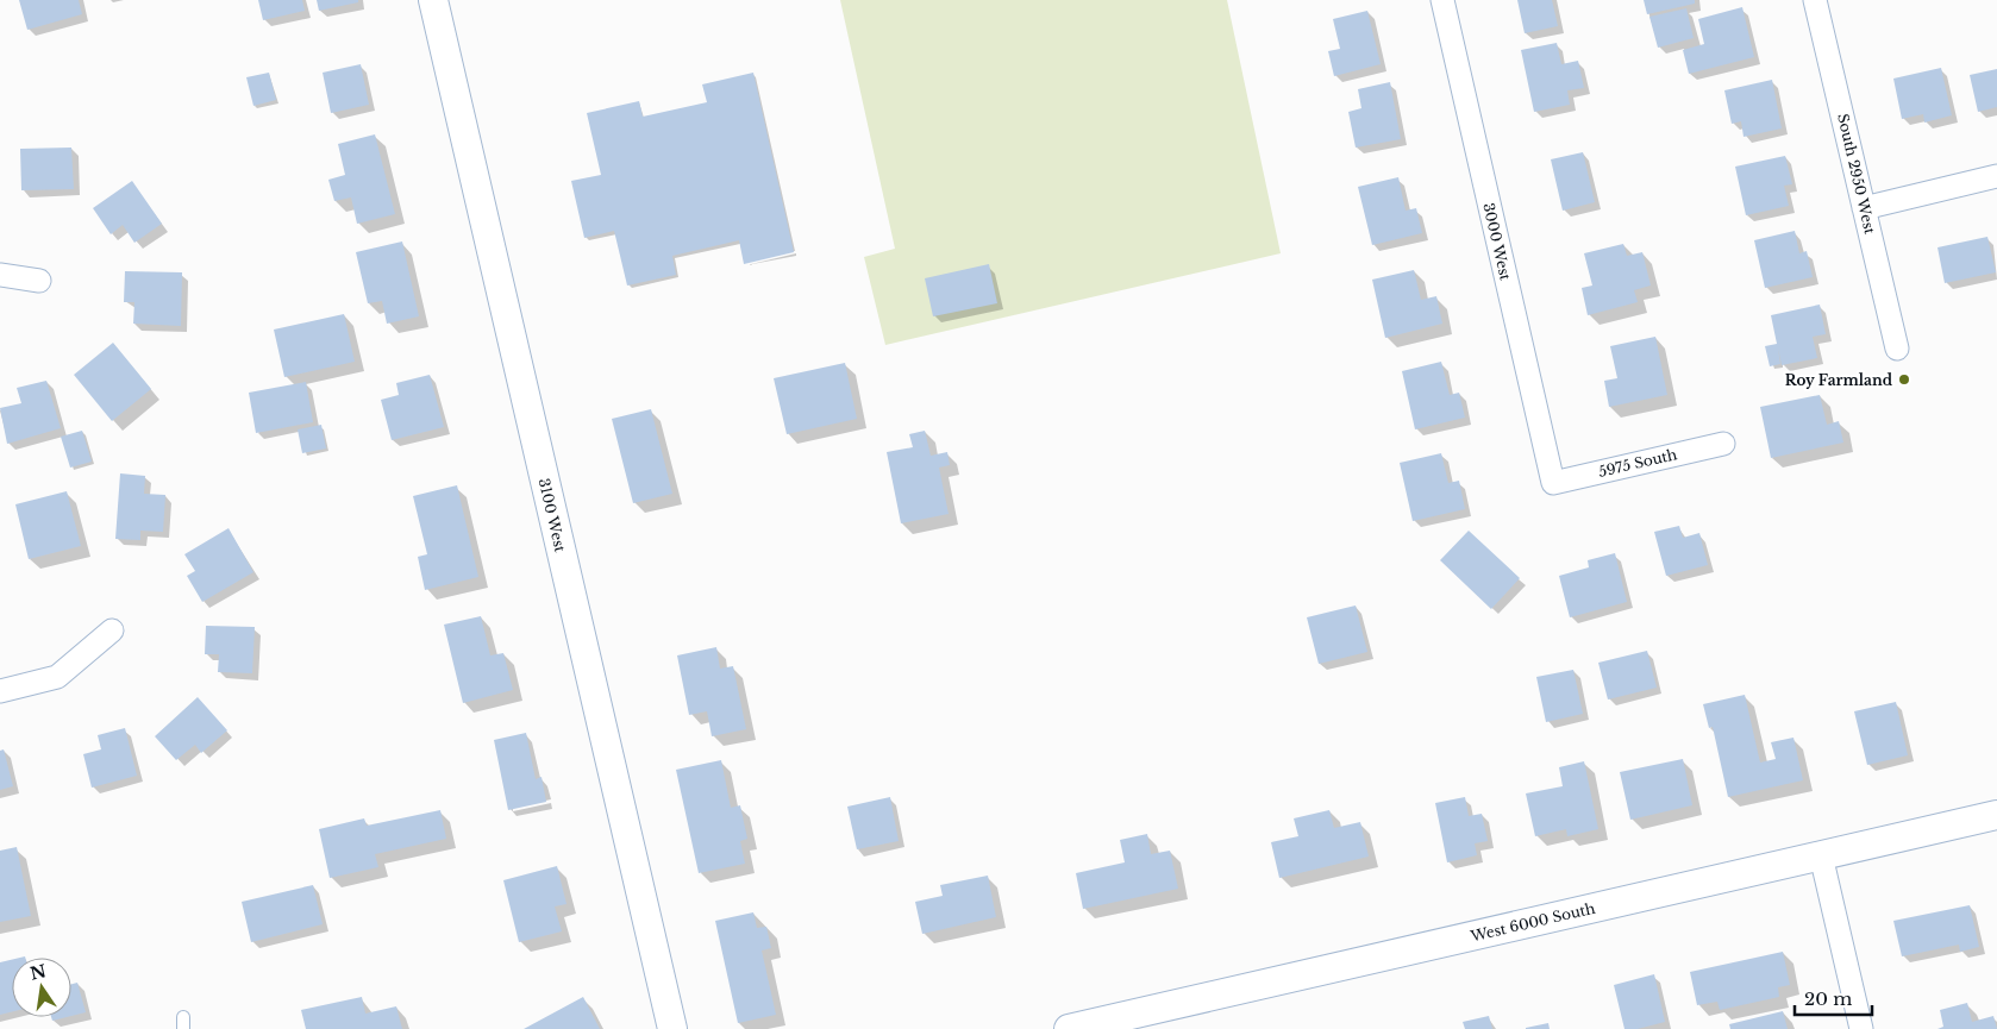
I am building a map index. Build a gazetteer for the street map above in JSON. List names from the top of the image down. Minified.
{"streets":{"street":["South 2950 West","3000 West","5975 South","3100 West","West 6000 South"]},"crossings":[["3000 West","5975 South"]],"places":["Roy Farmland"],"scale_bar":"20 m","north":"top"}
